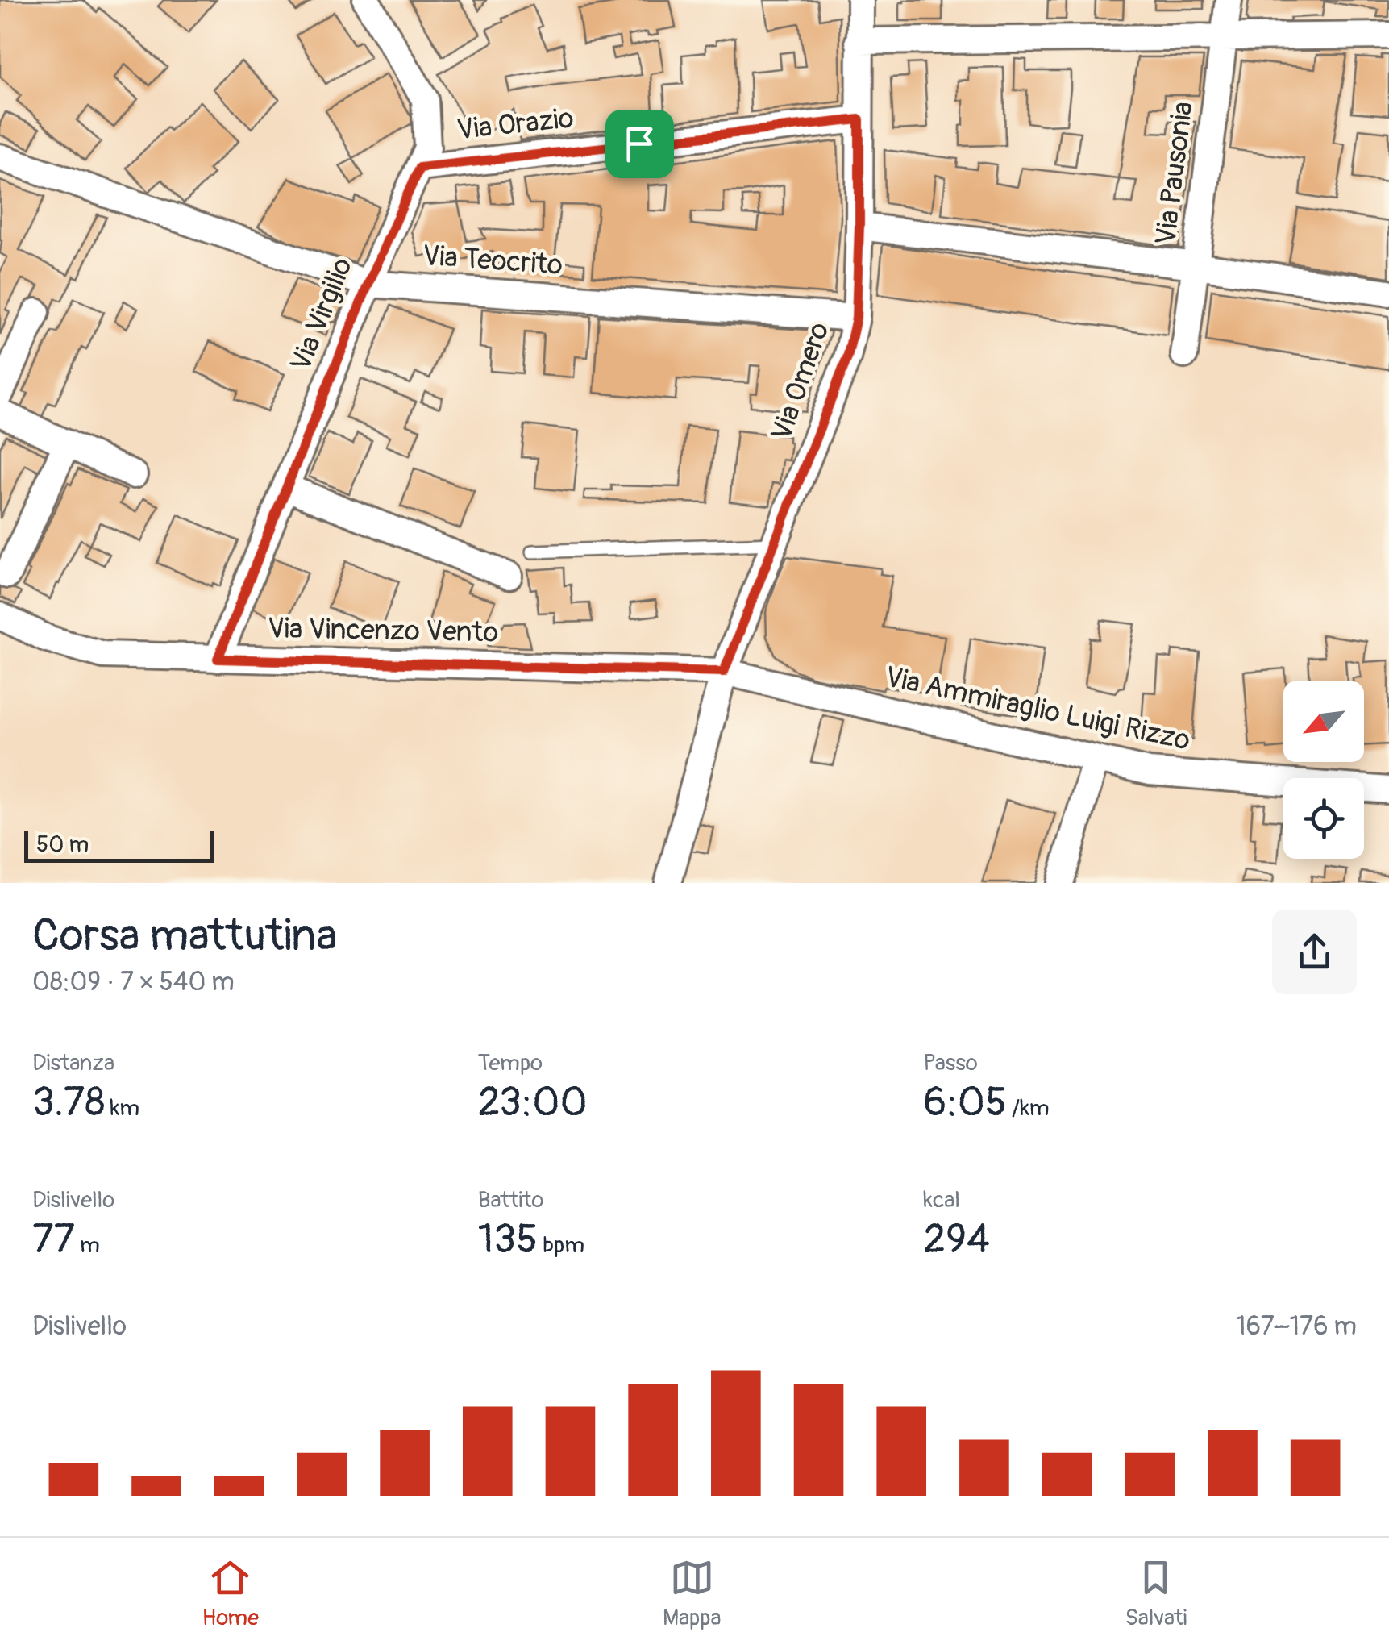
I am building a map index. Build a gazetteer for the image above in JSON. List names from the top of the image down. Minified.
{"streets":{"street":["Via Orazio","Via Pausonia","Via Teocrito","Via Virgilio","Via Omero","Via Vincenzo Vento","Via Ammiraglio Luigi Rizzo"]},"crossings":[["Via Orazio","Via Virgilio"],["Via Orazio","Via Omero"],["Via Teocrito","Via Virgilio"],["Via Teocrito","Via Omero"],["Via Virgilio","Via Vincenzo Vento"],["Via Omero","Via Vincenzo Vento"],["Via Omero","Via Ammiraglio Luigi Rizzo"],["Via Vincenzo Vento","Via Ammiraglio Luigi Rizzo"]],"scale_bar":"50 m","north":"bottom left","page":{"scale":"50 m","heading":["Corsa mattutina","08:09 · 7 × 540 m"],"stats":[["Distanza","3.78 km"],["Tempo","23:00"],["Passo","6:05 /km"],["Dislivello","77 m"],["Battito","135 bpm"],["kcal","294"]],"chart":["Dislivello","167–176 m"],"tabs":["Home","Mappa","Salvati"]}}
